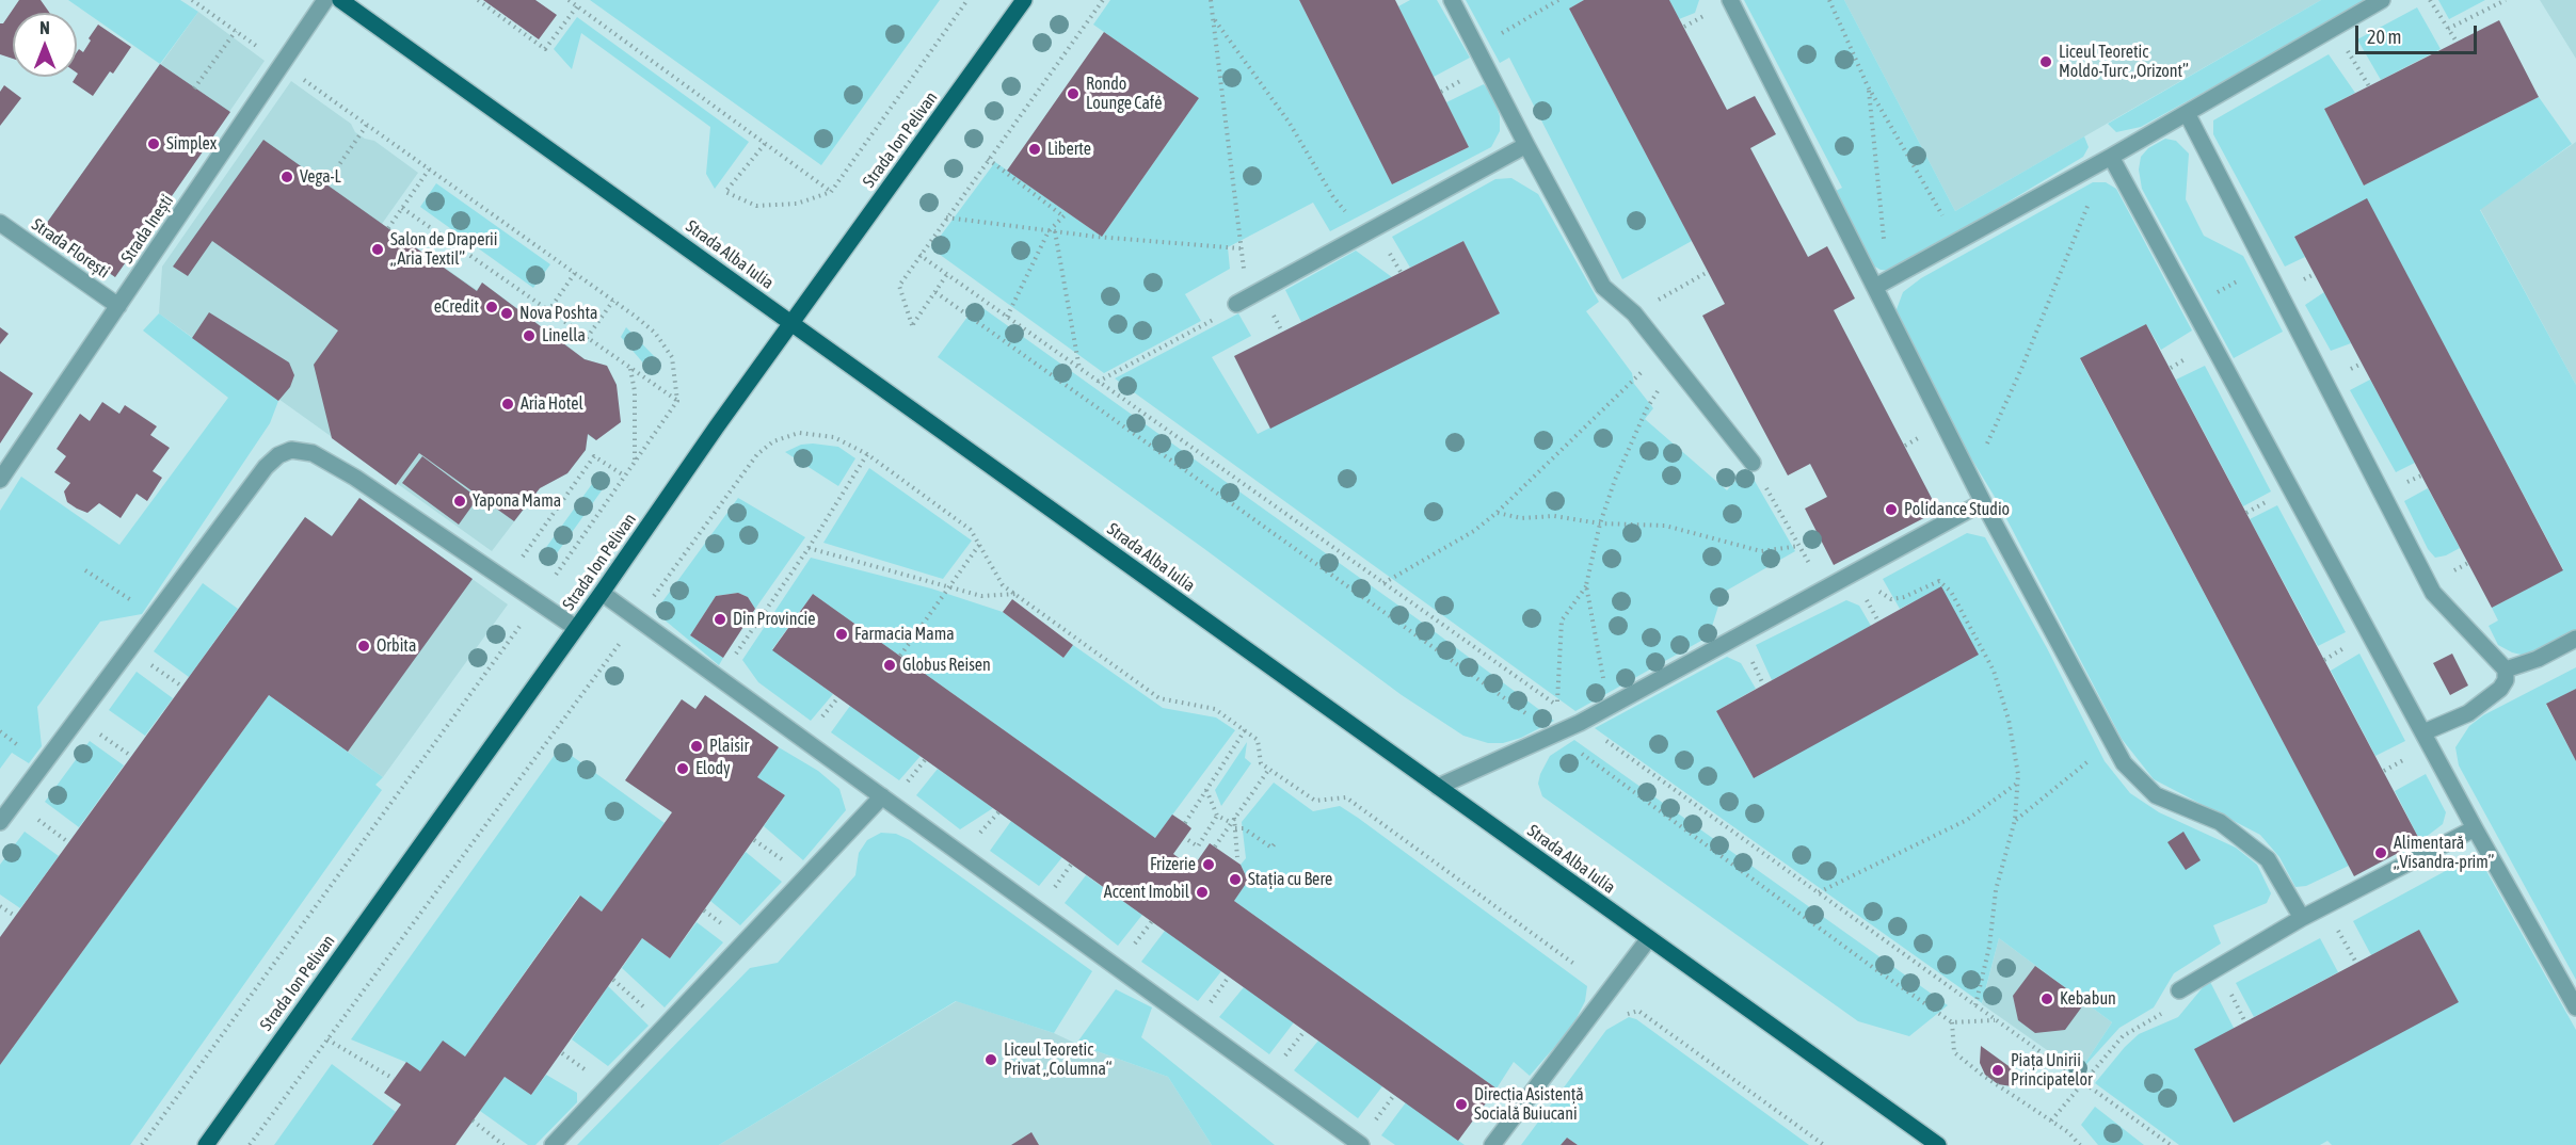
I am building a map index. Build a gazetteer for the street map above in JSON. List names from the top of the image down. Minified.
{"streets":{"main road":["Strada Ion Pelivan","Strada Alba Iulia"],"street":["Strada Inești","Strada Florești"]},"crossings":[["Strada Ion Pelivan","Strada Alba Iulia"],["Strada Inești","Strada Florești"]],"places":["Liceul Teoretic Moldo-Turc „Orizont”","Rondo Lounge Café","Simplex","Liberte","Vega-L","Salon de Draperii „Aria Textil”","eCredit","Nova Poshta","Linella","Aria Hotel","Yapona Mama","Polidance Studio","Din Provincie","Farmacia Mama","Orbita","Globus Reisen","Plaisir","Elody","Alimentară „Visandra-prim”","Frizerie","Stația cu Bere","Accent Imobil","Kebabun","Liceul Teoretic Privat „Columna“","Piața Unirii Principatelor","Direcția Asistență Socială Buiucani"],"scale_bar":"20 m","north":"top"}
